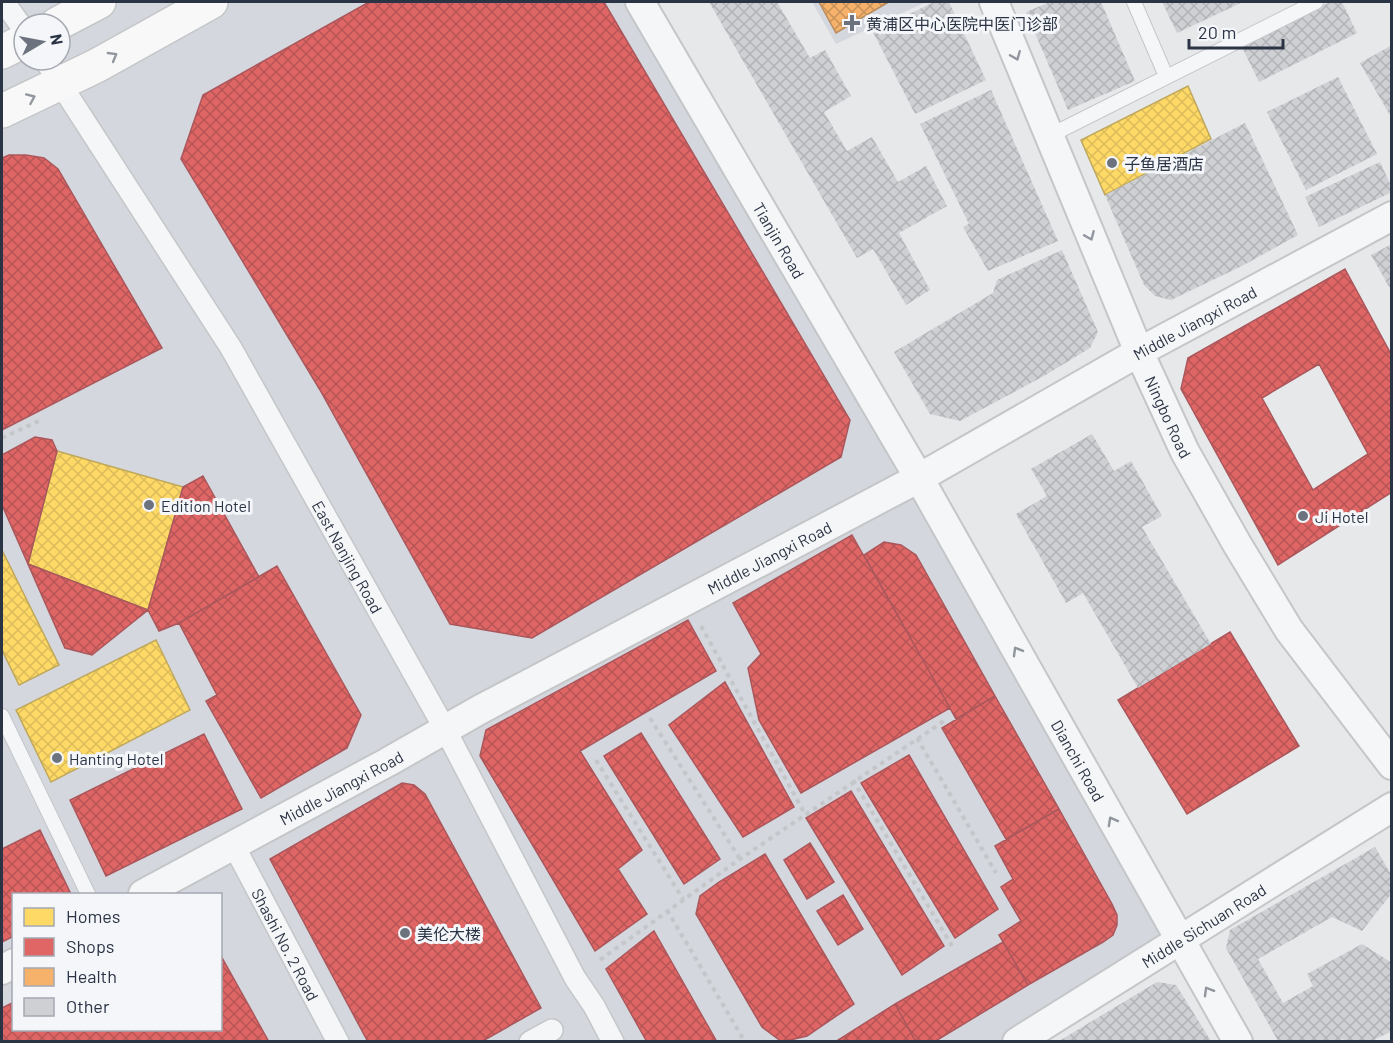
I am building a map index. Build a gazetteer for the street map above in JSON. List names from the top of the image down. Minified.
{"streets":{"street":["Tianjin Road","Middle Jiangxi Road","Ningbo Road","East Nanjing Road","Dianchi Road","Middle Sichuan Road","Shashi No. 2 Road"]},"crossings":[["Tianjin Road","Middle Jiangxi Road"],["Tianjin Road","Dianchi Road"],["Middle Jiangxi Road","Ningbo Road"],["Middle Jiangxi Road","East Nanjing Road"],["Middle Jiangxi Road","Dianchi Road"],["Middle Jiangxi Road","Shashi No. 2 Road"],["Dianchi Road","Middle Sichuan Road"]],"one_way":["Ningbo Road","Dianchi Road"],"places":{"health":["黄浦区中心医院中医门诊部"],"other":["子鱼居酒店","Edition Hotel","Ji Hotel","Hanting Hotel","美伦大楼"]},"legend":["Homes","Shops","Health","Other"],"scale_bar":"20 m","north":"right"}
